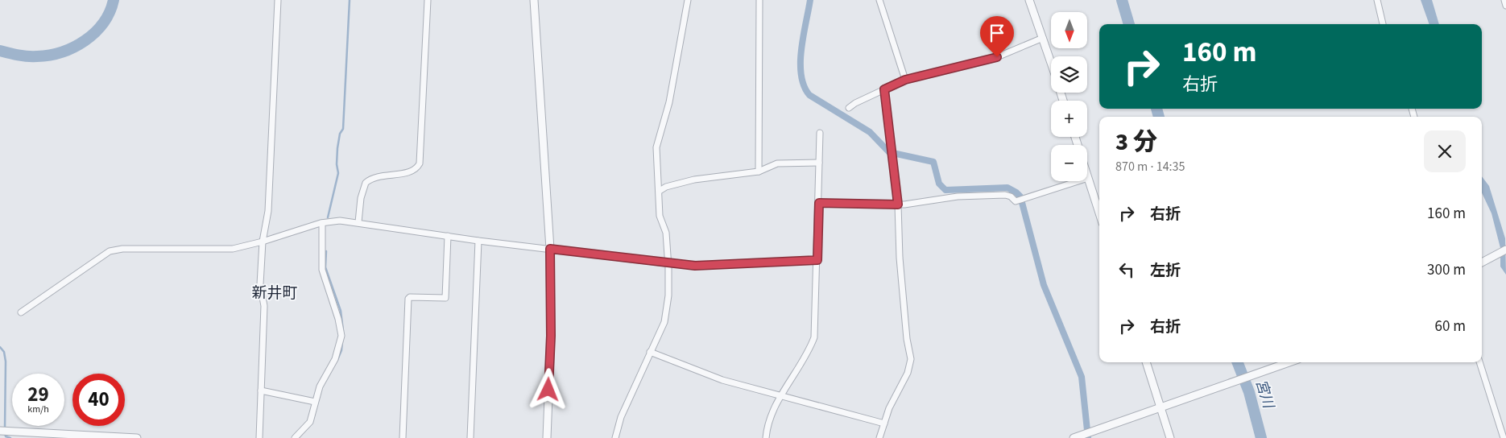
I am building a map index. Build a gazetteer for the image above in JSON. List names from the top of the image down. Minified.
{"districts":["新井町"],"water":["宮川"],"north":"bottom","page":{"map_buttons":["+","−"],"turn":["160 m","右折"],"heading":["3 分","870 m · 14:35"],"list":[{"name":"右折","value":"160 m"},{"name":"左折","value":"300 m"},{"name":"右折","value":"60 m"}],"speed":"29 km/h","limit":"40"}}
